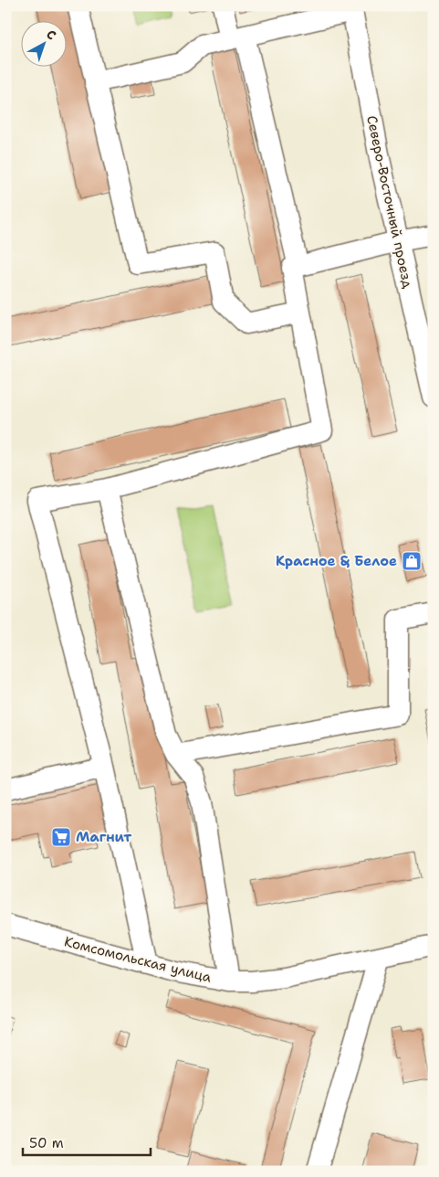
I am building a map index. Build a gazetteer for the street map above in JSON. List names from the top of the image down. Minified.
{"streets":{"street":["Северо-Восточный проезд","Комсомольская улица"]},"places":{"shop":["Красное & Белое"],"supermarket":["Магнит"]},"scale_bar":"50 m","north":"top right"}
